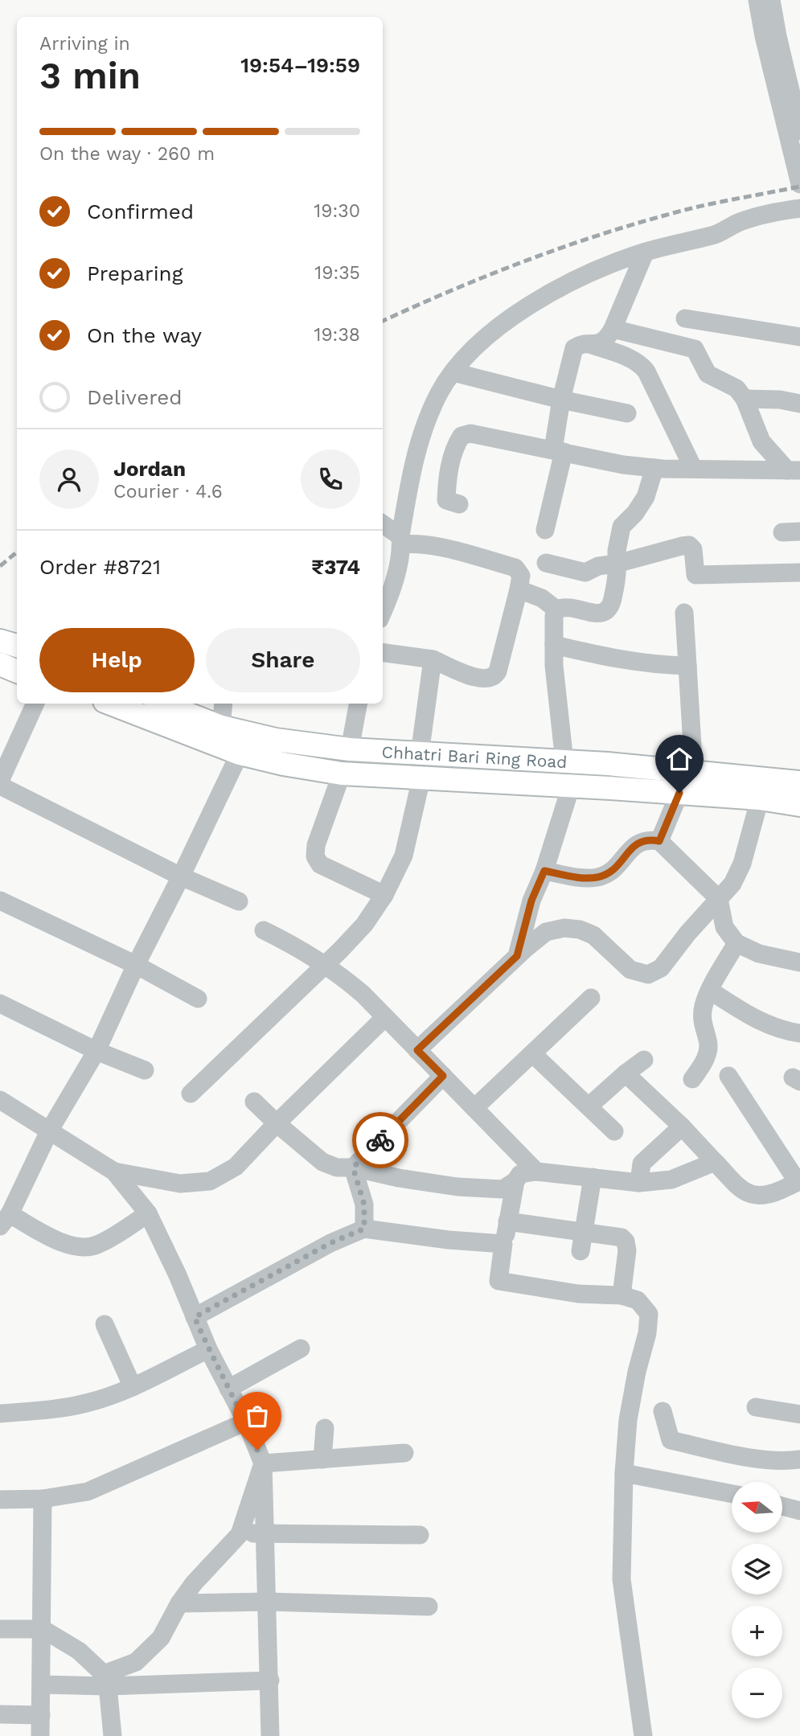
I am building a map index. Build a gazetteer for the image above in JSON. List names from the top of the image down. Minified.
{"streets":{"main road":["Chhatri Bari Ring Road"]},"north":"left","page":{"heading":["3 min","Arriving in","19:54–19:59"],"panel":["Jordan","Courier · 4.6","Order #8721","₹374"],"bar":"On the way · 260 m","list":[["Confirmed","19:30"],["Preparing","19:35"],["On the way","19:38"],"Delivered"],"buttons":["Help","Share"],"map_buttons":["+","−"]}}
